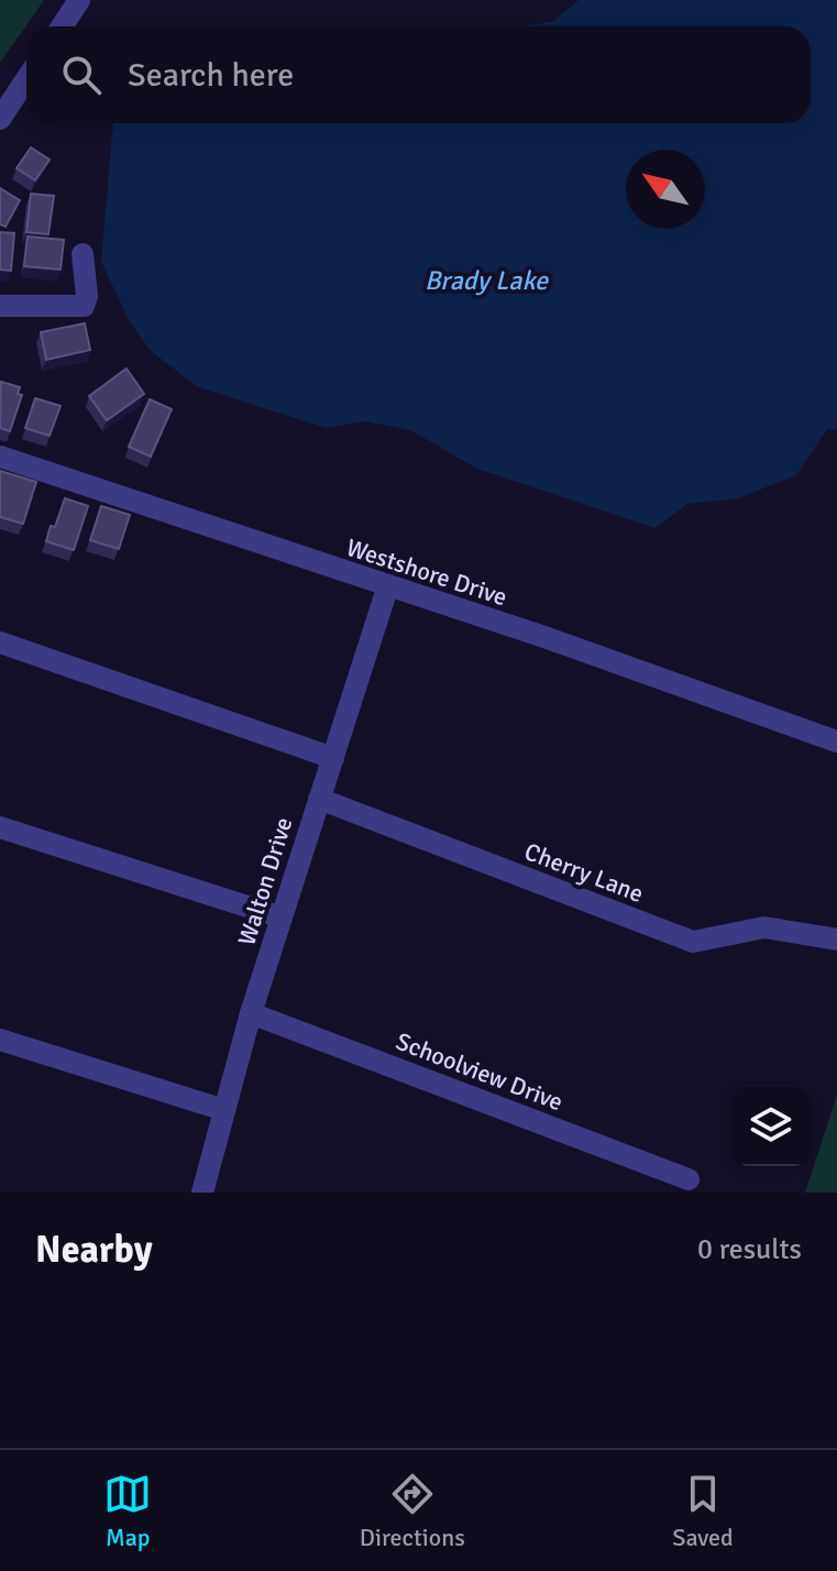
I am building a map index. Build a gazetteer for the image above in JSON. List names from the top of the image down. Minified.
{"streets":{"street":["Westshore Drive","Cherry Lane","Walton Drive","Schoolview Drive"]},"crossings":[["Westshore Drive","Walton Drive"],["Cherry Lane","Walton Drive"],["Walton Drive","Schoolview Drive"]],"water":["Brady Lake"],"north":"top left","page":{"search":"Search here","heading":["Nearby","0 results"],"nav":["Map","Directions","Saved"]}}
